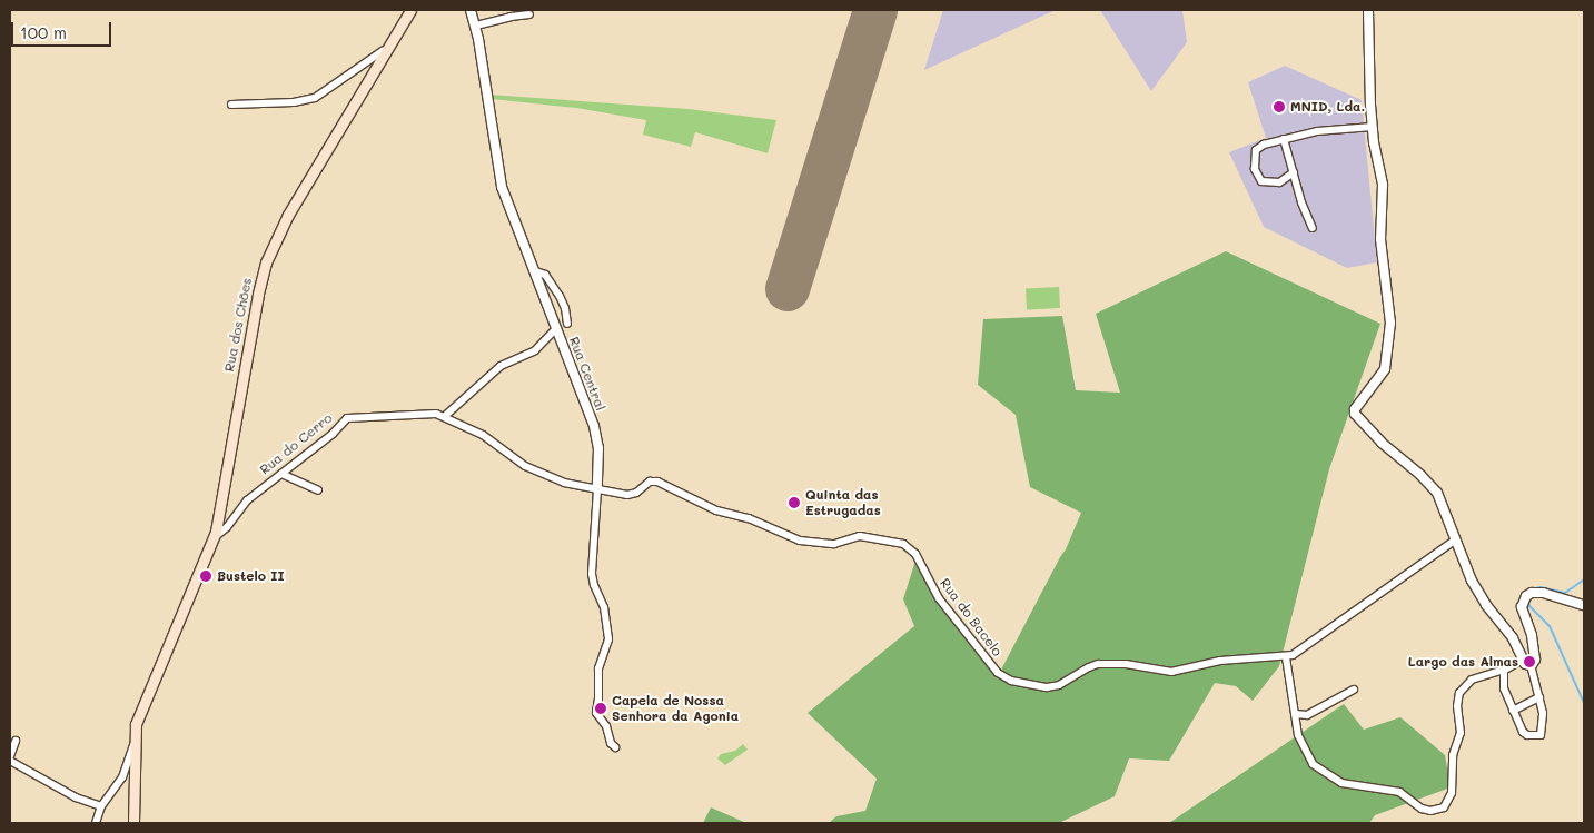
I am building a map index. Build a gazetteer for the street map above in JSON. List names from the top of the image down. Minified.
{"streets":{"main road":["Rua dos Chões"],"street":["Rua Central","Rua do Cerro","Rua do Bacelo"]},"crossings":[["Rua dos Chões","Rua do Cerro"],["Rua Central","Rua do Cerro"],["Rua Central","Rua do Bacelo"],["Rua do Cerro","Rua do Bacelo"]],"places":["MNID, Lda.","Quinta das Estrugadas","Bustelo II","Largo das Almas","Capela de Nossa Senhora da Agonia"],"scale_bar":"100 m"}
